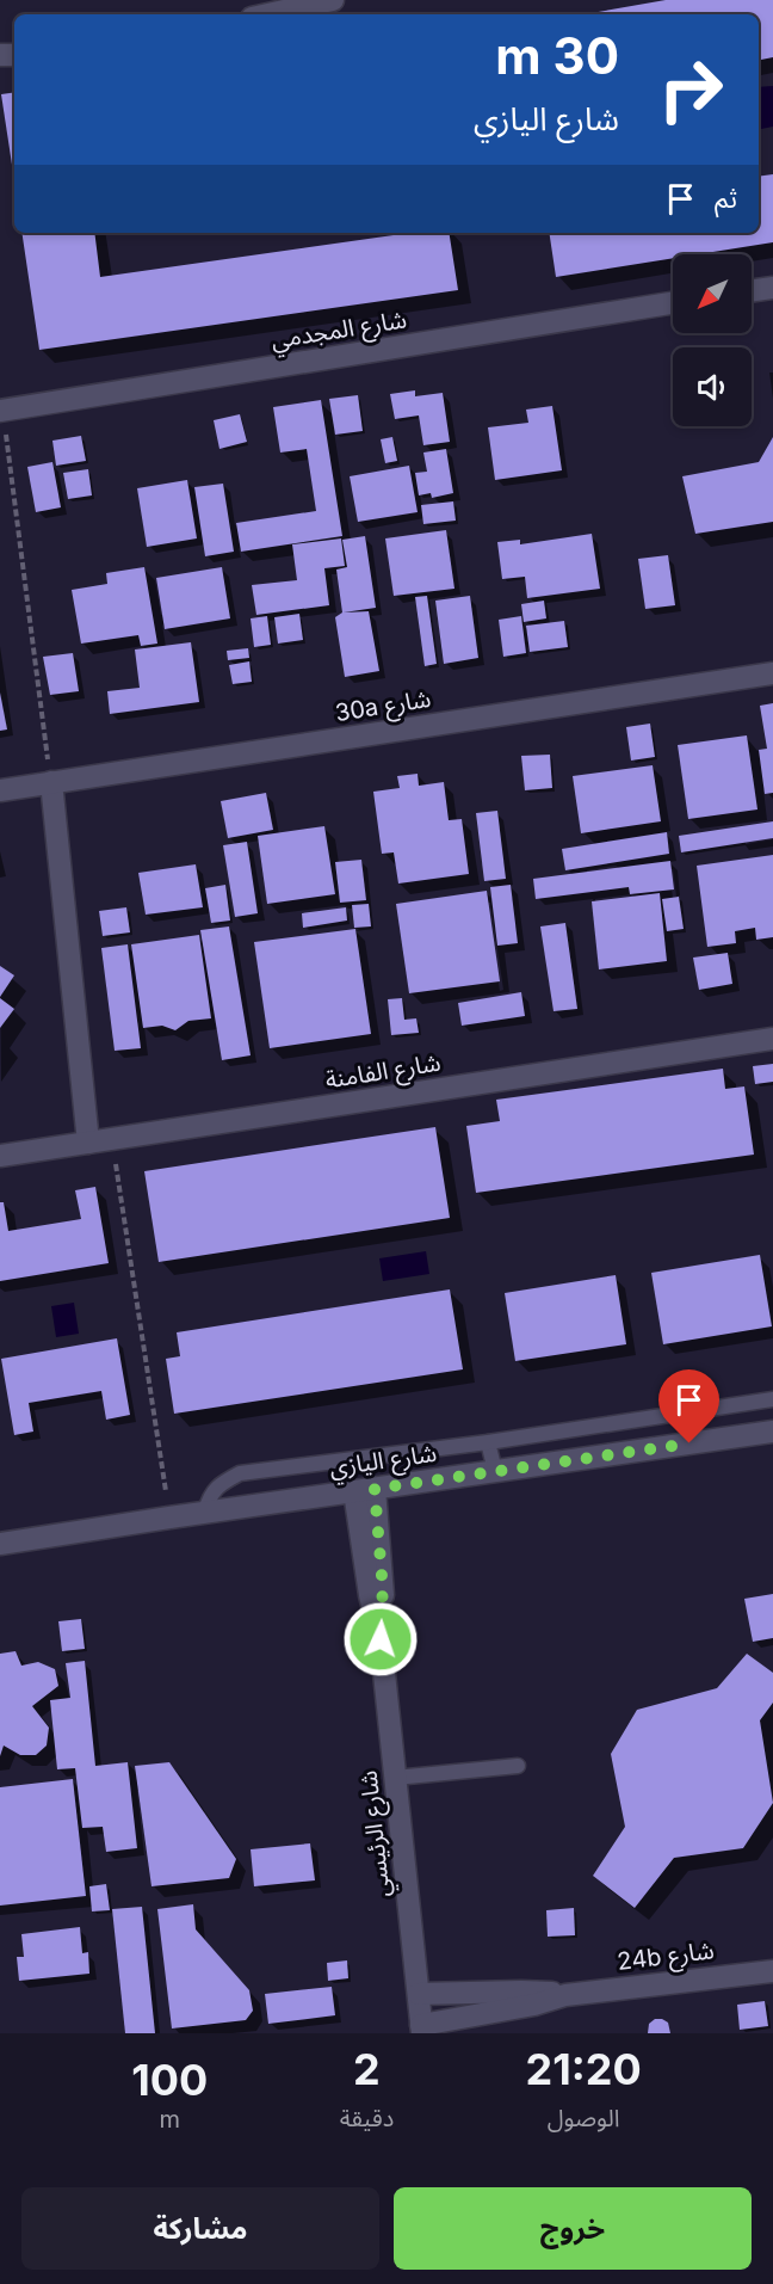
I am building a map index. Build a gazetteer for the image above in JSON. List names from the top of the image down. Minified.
{"streets":{"street":["شارع المجدمي","30a شارع","شارع الفامنة","شارع اليازي","شارع الرئيسي","24b شارع"]},"crossings":[["شارع اليازي","شارع الرئيسي"],["شارع الرئيسي","24b شارع"]],"north":"bottom left","page":{"turn":["30 m","شارع اليازي"],"then":"ثم","eta":["21:20","الوصول","2","دقيقة","100","m"],"buttons":["خروج","مشاركة"]}}
